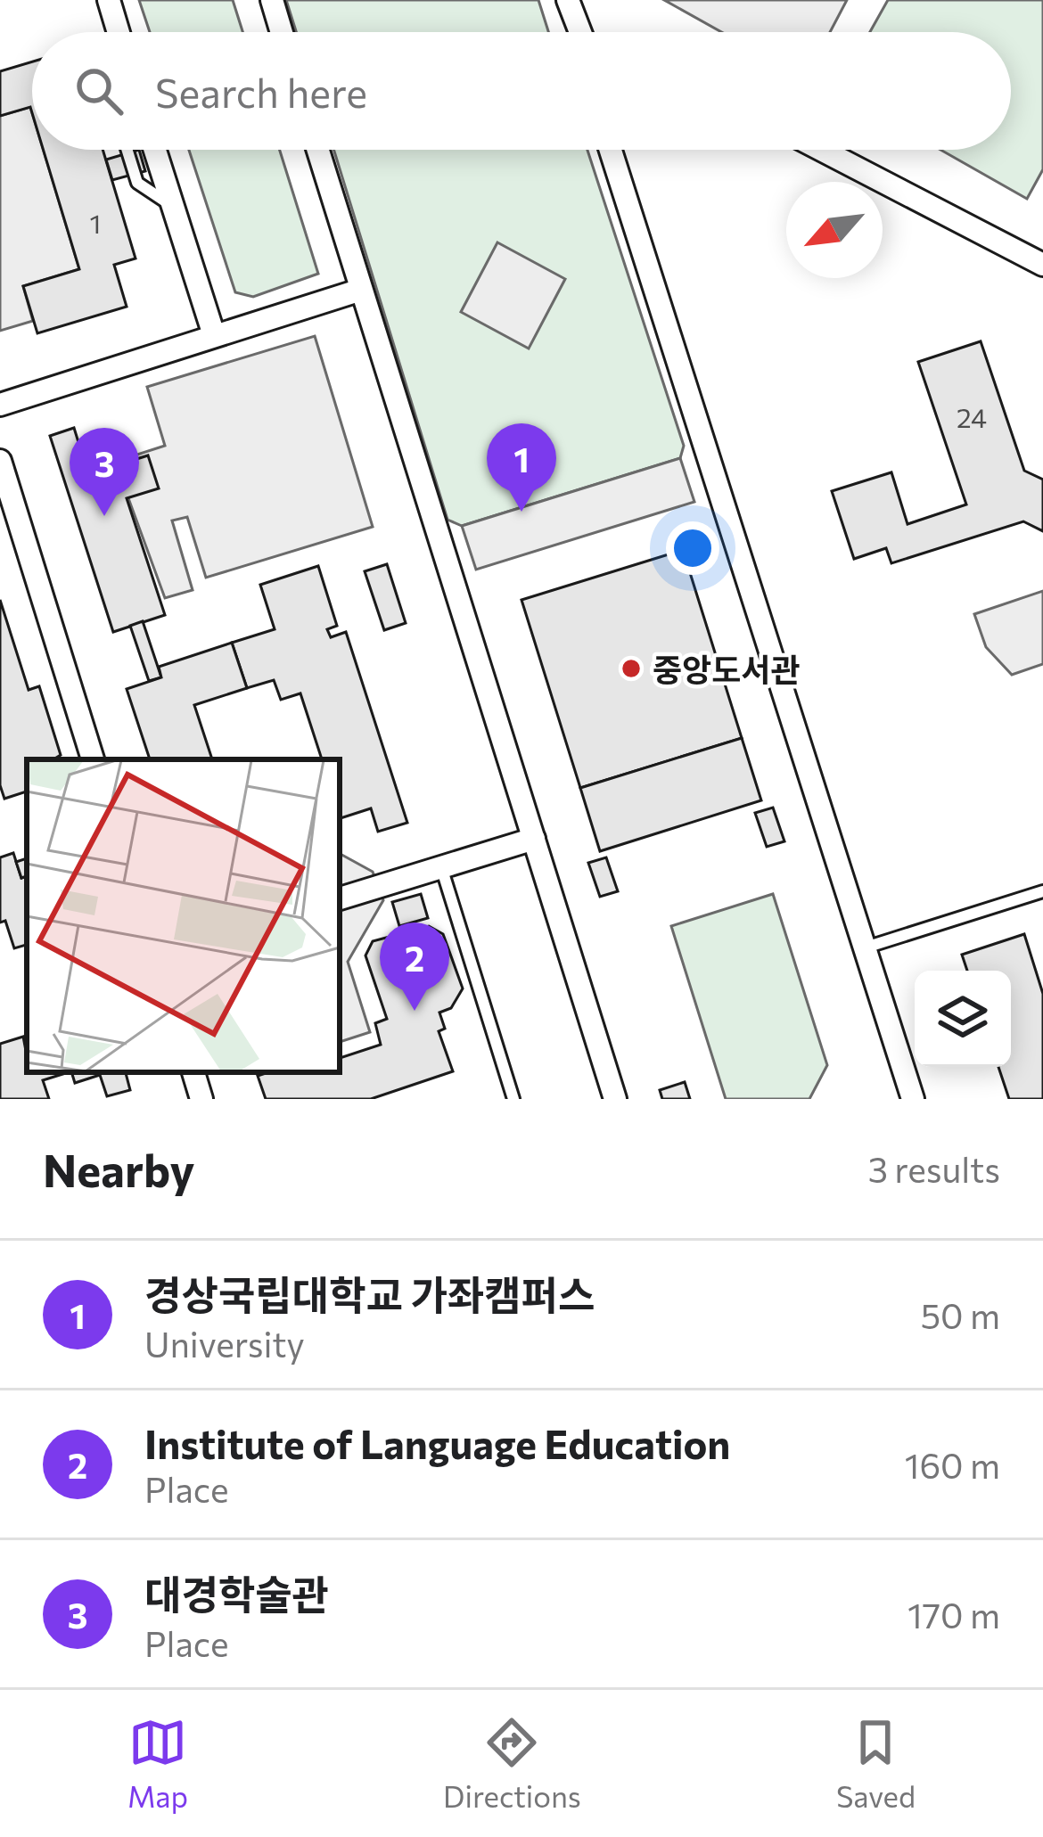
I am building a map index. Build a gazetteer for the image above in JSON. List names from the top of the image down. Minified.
{"places":["중앙도서관"],"house_numbers":["1","24"],"north":"bottom left","page":{"search":"Search here","pins":["1","3","2"],"heading":["Nearby","3 results"],"list":[{"mark":"1","name":"경상국립대학교 가좌캠퍼스","note":"University","value":"50 m"},{"mark":"2","name":"Institute of Language Education","note":"Place","value":"160 m"},{"mark":"3","name":"대경학술관","note":"Place","value":"170 m"}],"nav":["Map","Directions","Saved"]}}
